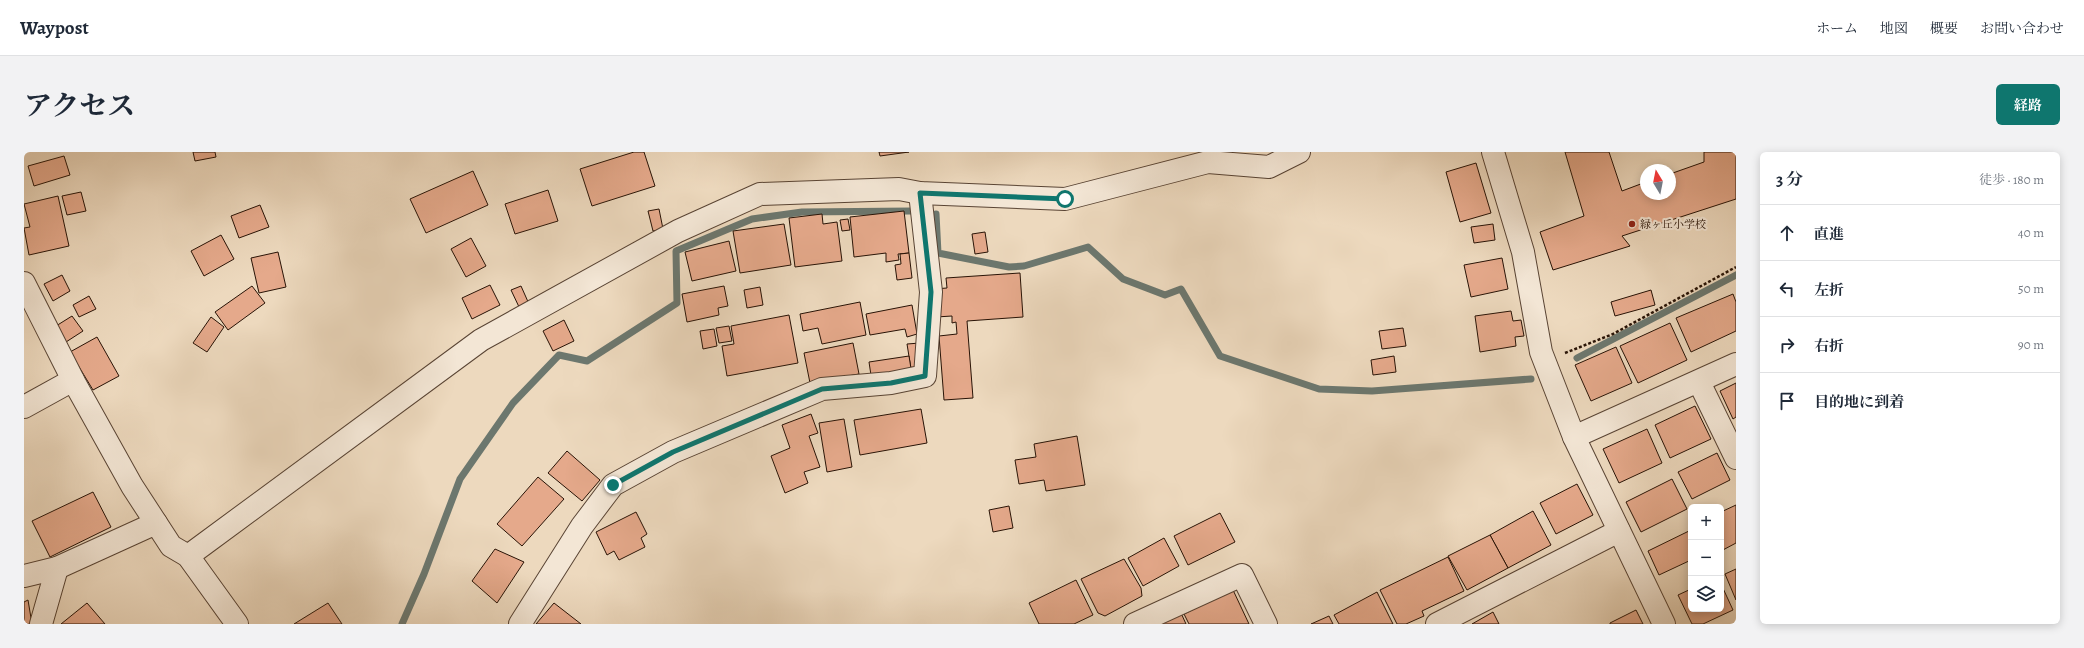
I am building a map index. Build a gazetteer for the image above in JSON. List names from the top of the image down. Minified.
{"places":["緑ヶ丘小学校"],"north":"top","page":{"header":"Waypost","nav":["ホーム","地図","概要","お問い合わせ"],"title":"アクセス","buttons":"経路","heading":["3 分","徒歩 · 180 m"],"list":[["直進","40 m"],["左折","50 m"],["右折","90 m"],"目的地に到着"],"map_buttons":["+","−"]}}
